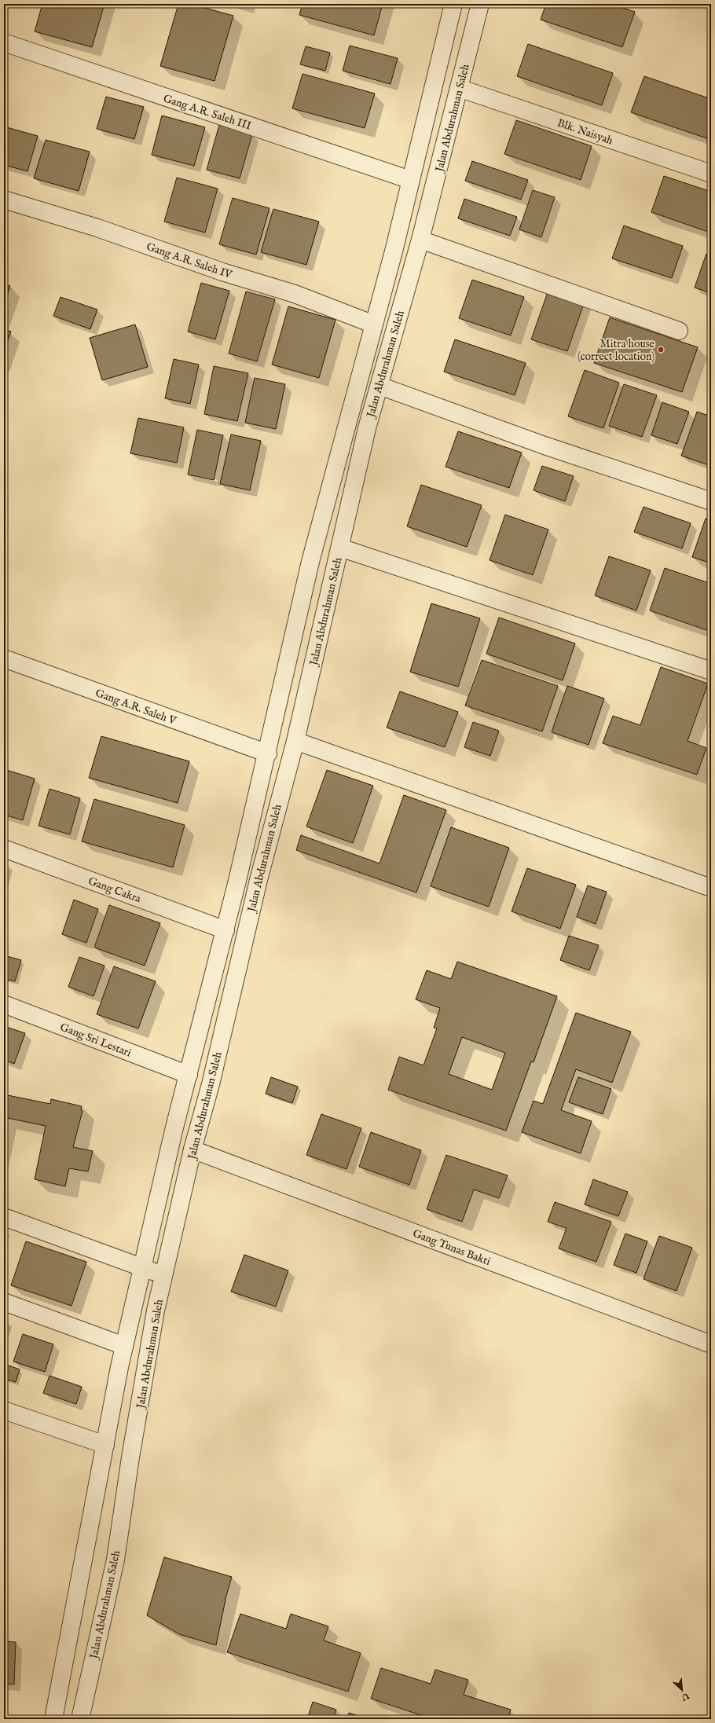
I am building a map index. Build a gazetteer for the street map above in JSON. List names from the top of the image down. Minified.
{"streets":{"street":["Gang A.R. Saleh III","Jalan Abdurahman Saleh","Blk. Naisyah","Gang A.R. Saleh IV","Gang A.R. Saleh V","Gang Cakra","Gang Sri Lestari","Gang Tunas Bakti"]},"crossings":[["Gang A.R. Saleh III","Jalan Abdurahman Saleh"],["Jalan Abdurahman Saleh","Blk. Naisyah"],["Jalan Abdurahman Saleh","Gang A.R. Saleh IV"],["Jalan Abdurahman Saleh","Gang A.R. Saleh V"],["Jalan Abdurahman Saleh","Gang Cakra"],["Jalan Abdurahman Saleh","Gang Sri Lestari"],["Jalan Abdurahman Saleh","Gang Tunas Bakti"]],"places":["Mitra house (correct location)"],"north":"bottom right"}
